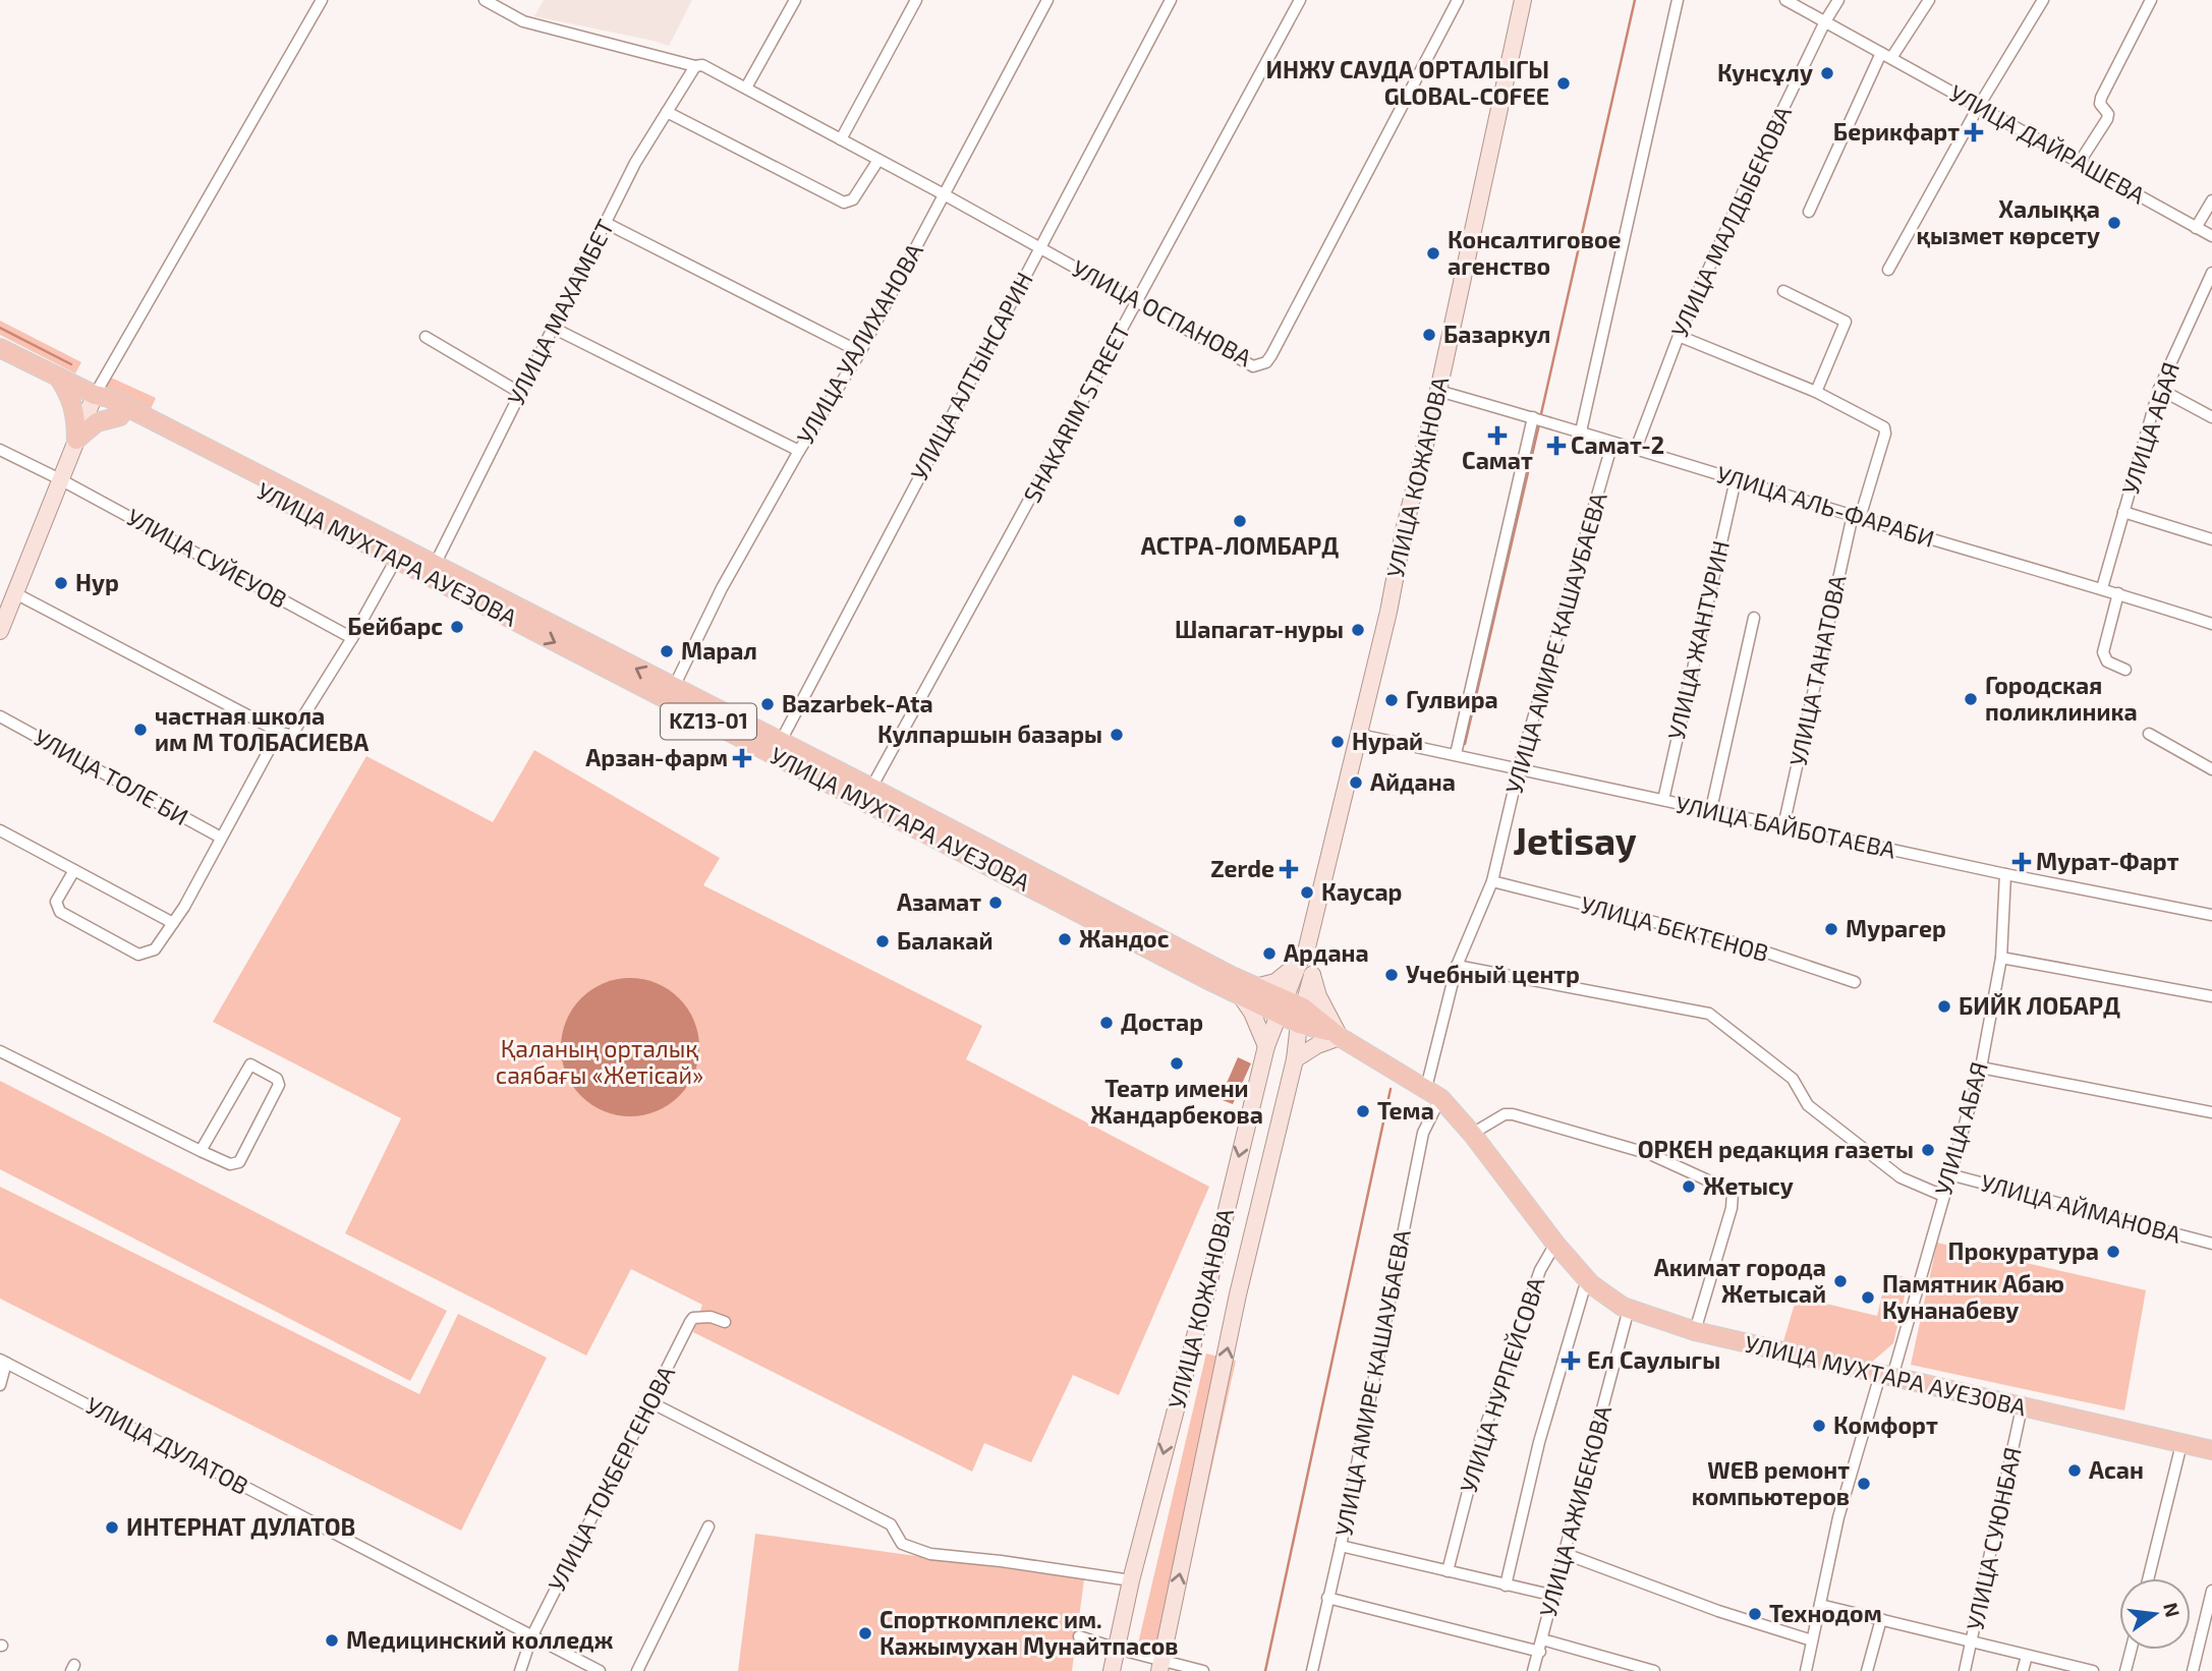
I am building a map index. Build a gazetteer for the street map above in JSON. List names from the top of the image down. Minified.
{"streets":{"main road":["УЛИЦА МУХТАРА АУЕЗОВА","KZ13-01"],"street":["УЛИЦА ДАЙРАШЕВА","УЛИЦА МАЛДЫБЕКОВА","УЛИЦА МАХАМБЕТ","УЛИЦА ОСПАНОВА","УЛИЦА УАЛИХАНОВА","УЛИЦА АЛТЫНСАРИН","SHAKARIM STREET","УЛИЦА АБАЯ","УЛИЦА КОЖАНОВА","УЛИЦА АЛЬ-ФАРАБИ","УЛИЦА СУЙЕУОВ","УЛИЦА ЖАНТУРИН","УЛИЦА АМИРЕ КАШАУБАЕВА","УЛИЦА ТАНАТОВА","УЛИЦА ТОЛЕ БИ","УЛИЦА БАЙБОТАЕВА","УЛИЦА БЕКТЕНОВ","УЛИЦА АЙМАНОВА","УЛИЦА НУРПЕЙСОВА","УЛИЦА ДУЛАТОВ","УЛИЦА ТОКБЕРГЕНОВА","УЛИЦА АЖИБЕКОВА","УЛИЦА СУЮНБАЯ"]},"crossings":[["УЛИЦА ДАЙРАШЕВА","УЛИЦА МАЛДЫБЕКОВА"],["УЛИЦА МАЛДЫБЕКОВА","УЛИЦА АЛЬ-ФАРАБИ"],["УЛИЦА МАХАМБЕТ","УЛИЦА ОСПАНОВА"],["УЛИЦА МАХАМБЕТ","УЛИЦА МУХТАРА АУЕЗОВА"],["УЛИЦА ОСПАНОВА","УЛИЦА УАЛИХАНОВА"],["УЛИЦА ОСПАНОВА","УЛИЦА АЛТЫНСАРИН"],["УЛИЦА ОСПАНОВА","SHAKARIM STREET"],["УЛИЦА УАЛИХАНОВА","УЛИЦА МУХТАРА АУЕЗОВА"],["УЛИЦА АЛТЫНСАРИН","УЛИЦА МУХТАРА АУЕЗОВА"],["SHAKARIM STREET","УЛИЦА МУХТАРА АУЕЗОВА"],["УЛИЦА АБАЯ","УЛИЦА АЛЬ-ФАРАБИ"],["УЛИЦА АБАЯ","УЛИЦА МУХТАРА АУЕЗОВА"],["УЛИЦА АБАЯ","УЛИЦА БАЙБОТАЕВА"],["УЛИЦА АБАЯ","УЛИЦА АЙМАНОВА"],["УЛИЦА КОЖАНОВА","УЛИЦА АЛЬ-ФАРАБИ"],["УЛИЦА КОЖАНОВА","УЛИЦА МУХТАРА АУЕЗОВА"],["УЛИЦА КОЖАНОВА","УЛИЦА БАЙБОТАЕВА"],["УЛИЦА АЛЬ-ФАРАБИ","УЛИЦА ЖАНТУРИН"],["УЛИЦА АЛЬ-ФАРАБИ","УЛИЦА АМИРЕ КАШАУБАЕВА"],["УЛИЦА АЛЬ-ФАРАБИ","УЛИЦА ТАНАТОВА"],["УЛИЦА МУХТАРА АУЕЗОВА","УЛИЦА АМИРЕ КАШАУБАЕВА"],["УЛИЦА МУХТАРА АУЕЗОВА","УЛИЦА НУРПЕЙСОВА"],["УЛИЦА МУХТАРА АУЕЗОВА","УЛИЦА АЖИБЕКОВА"],["УЛИЦА МУХТАРА АУЕЗОВА","УЛИЦА СУЮНБАЯ"],["УЛИЦА ЖАНТУРИН","УЛИЦА БАЙБОТАЕВА"],["УЛИЦА АМИРЕ КАШАУБАЕВА","УЛИЦА БАЙБОТАЕВА"],["УЛИЦА АМИРЕ КАШАУБАЕВА","УЛИЦА БЕКТЕНОВ"],["УЛИЦА АМИРЕ КАШАУБАЕВА","УЛИЦА АЙМАНОВА"],["УЛИЦА ТАНАТОВА","УЛИЦА БАЙБОТАЕВА"],["УЛИЦА ДУЛАТОВ","УЛИЦА ТОКБЕРГЕНОВА"]],"districts":["Jetisay"],"parks":["Қаланың орталық саябағы «Жетісай»"],"places":{"other":["Кунсұлу","ИНЖУ САУДА ОРТАЛЫГЫ GLOBAL-COFEE","Халыққа қызмет көрсету","Консалтиговое агенство","Базаркул","АСТРА-ЛОМБАРД","Нур","Бейбарс","Шапагат-нуры","Марал","Городская поликлиника","Гулвира","Bazarbek-Ata","частная школа им М ТОЛБАСИЕВА","Кулпаршын базары","Нурай","Айдана","Каусар","Азамат","Мурагер","Жандос","Балакай","Ардана","Учебный центр","БИЙК ЛОБАРД","Достар","Театр имени Жандарбекова","Тема","ОРКЕН редакция газеты","Жетысу","Прокуратура","Акимат города Жетысай","Памятник Абаю Кунанабеву","Комфорт","Асан","WEB ремонт компьютеров","ИНТЕРНАТ ДУЛАТОВ","Технодом","Спорткомплекс им. Кажымухан Мунайтпасов","Медицинский колледж"],"health":["Берикфарт","Самат","Самат-2","Арзан-фарм","Мурат-Фарт","Zerde","Ел Саулыгы"]},"north":"right"}
